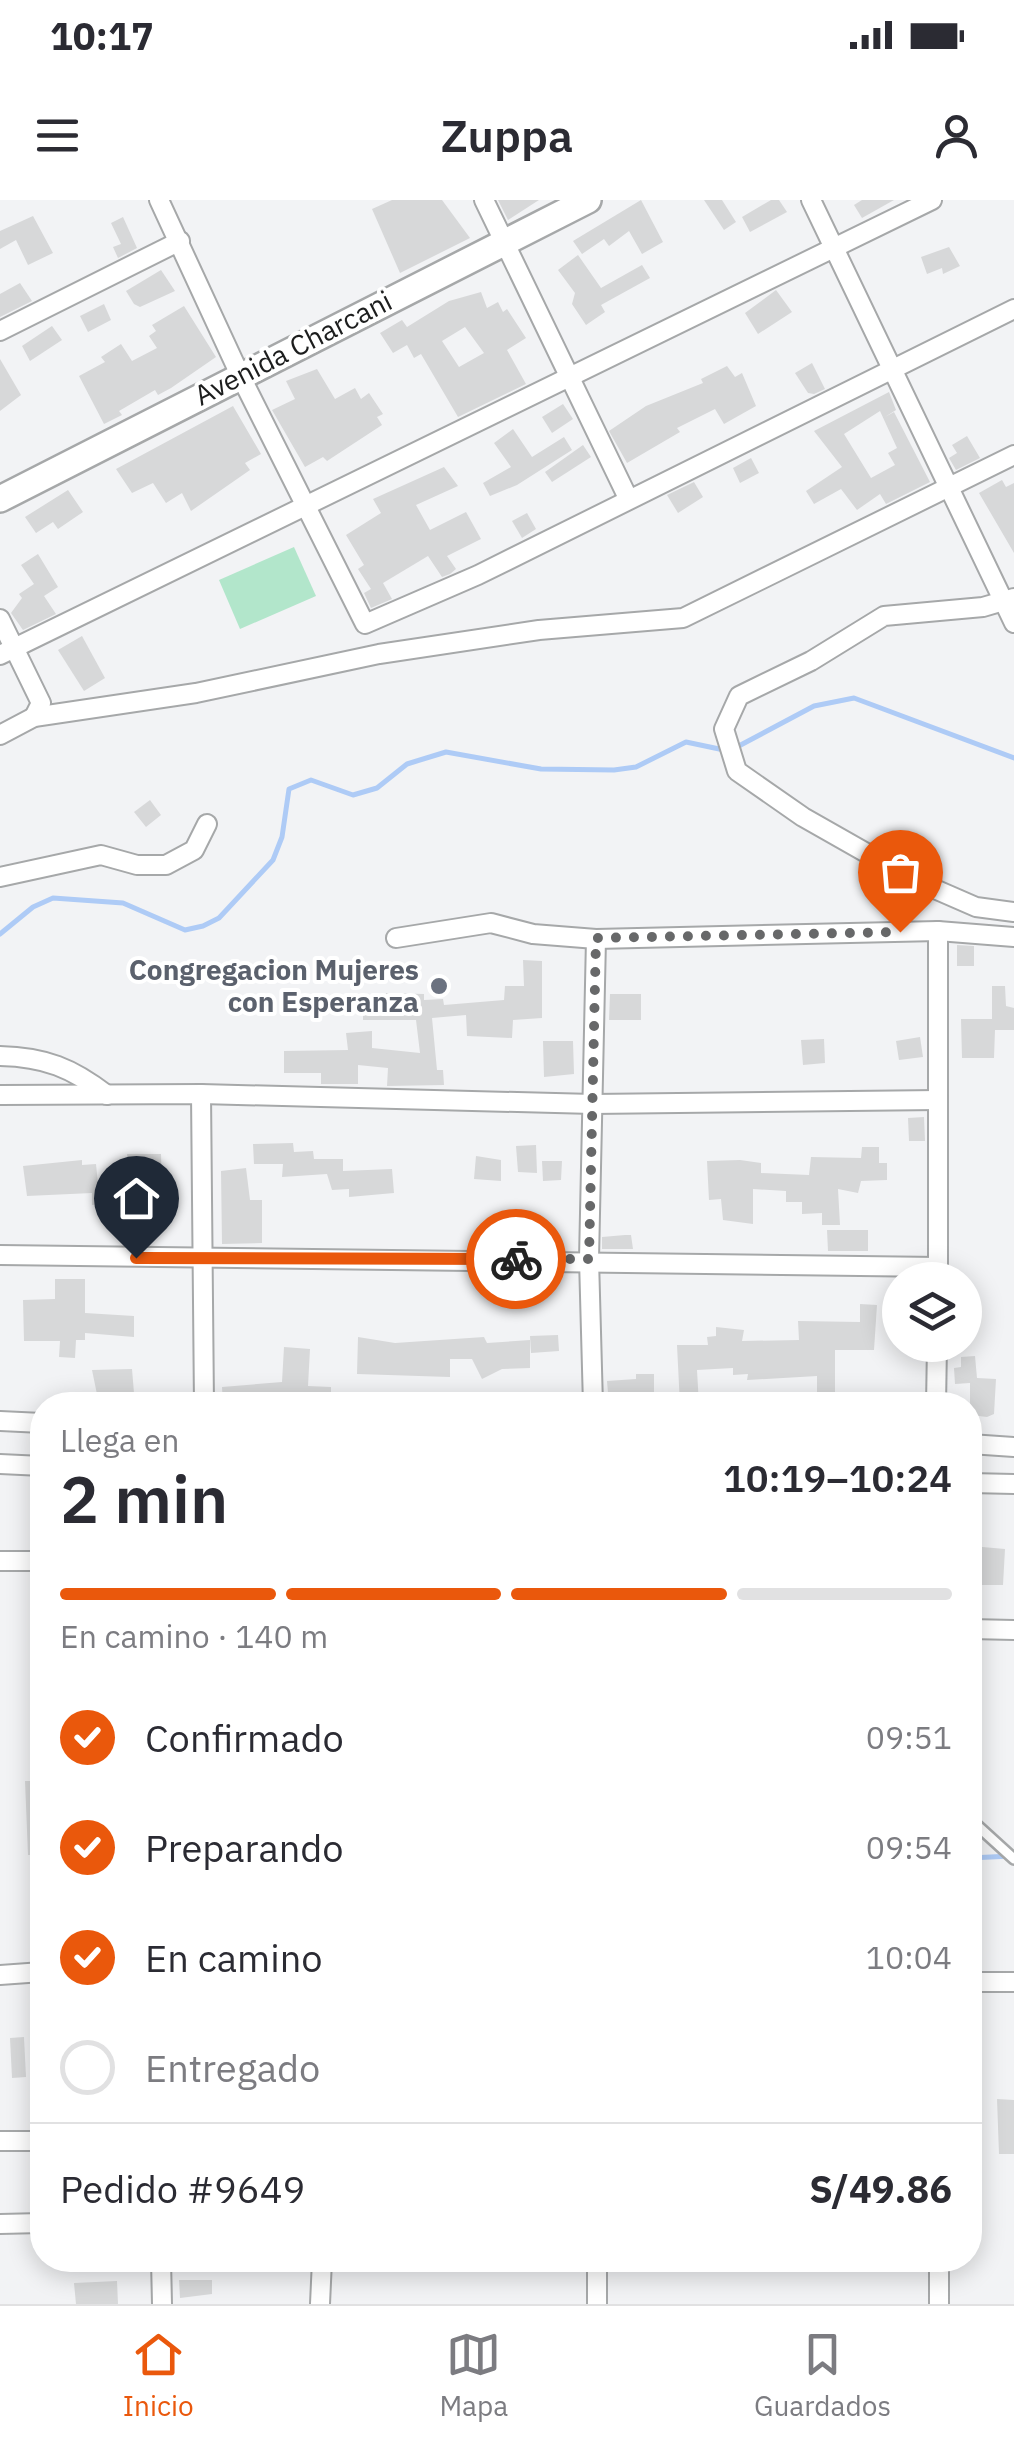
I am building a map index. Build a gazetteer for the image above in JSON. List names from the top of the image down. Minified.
{"streets":{"main road":["Avenida Charcani"]},"places":["Congregacion Mujeres con Esperanza"],"page":{"status":"10:17","header":"Zuppa","heading":["2 min","Llega en","10:19–10:24"],"panel":["Pedido #9649","S/49.86"],"bar":"En camino · 140 m","list":[["Confirmado","09:51"],["Preparando","09:54"],["En camino","10:04"],"Entregado"],"tabs":["Inicio","Mapa","Guardados"]}}
